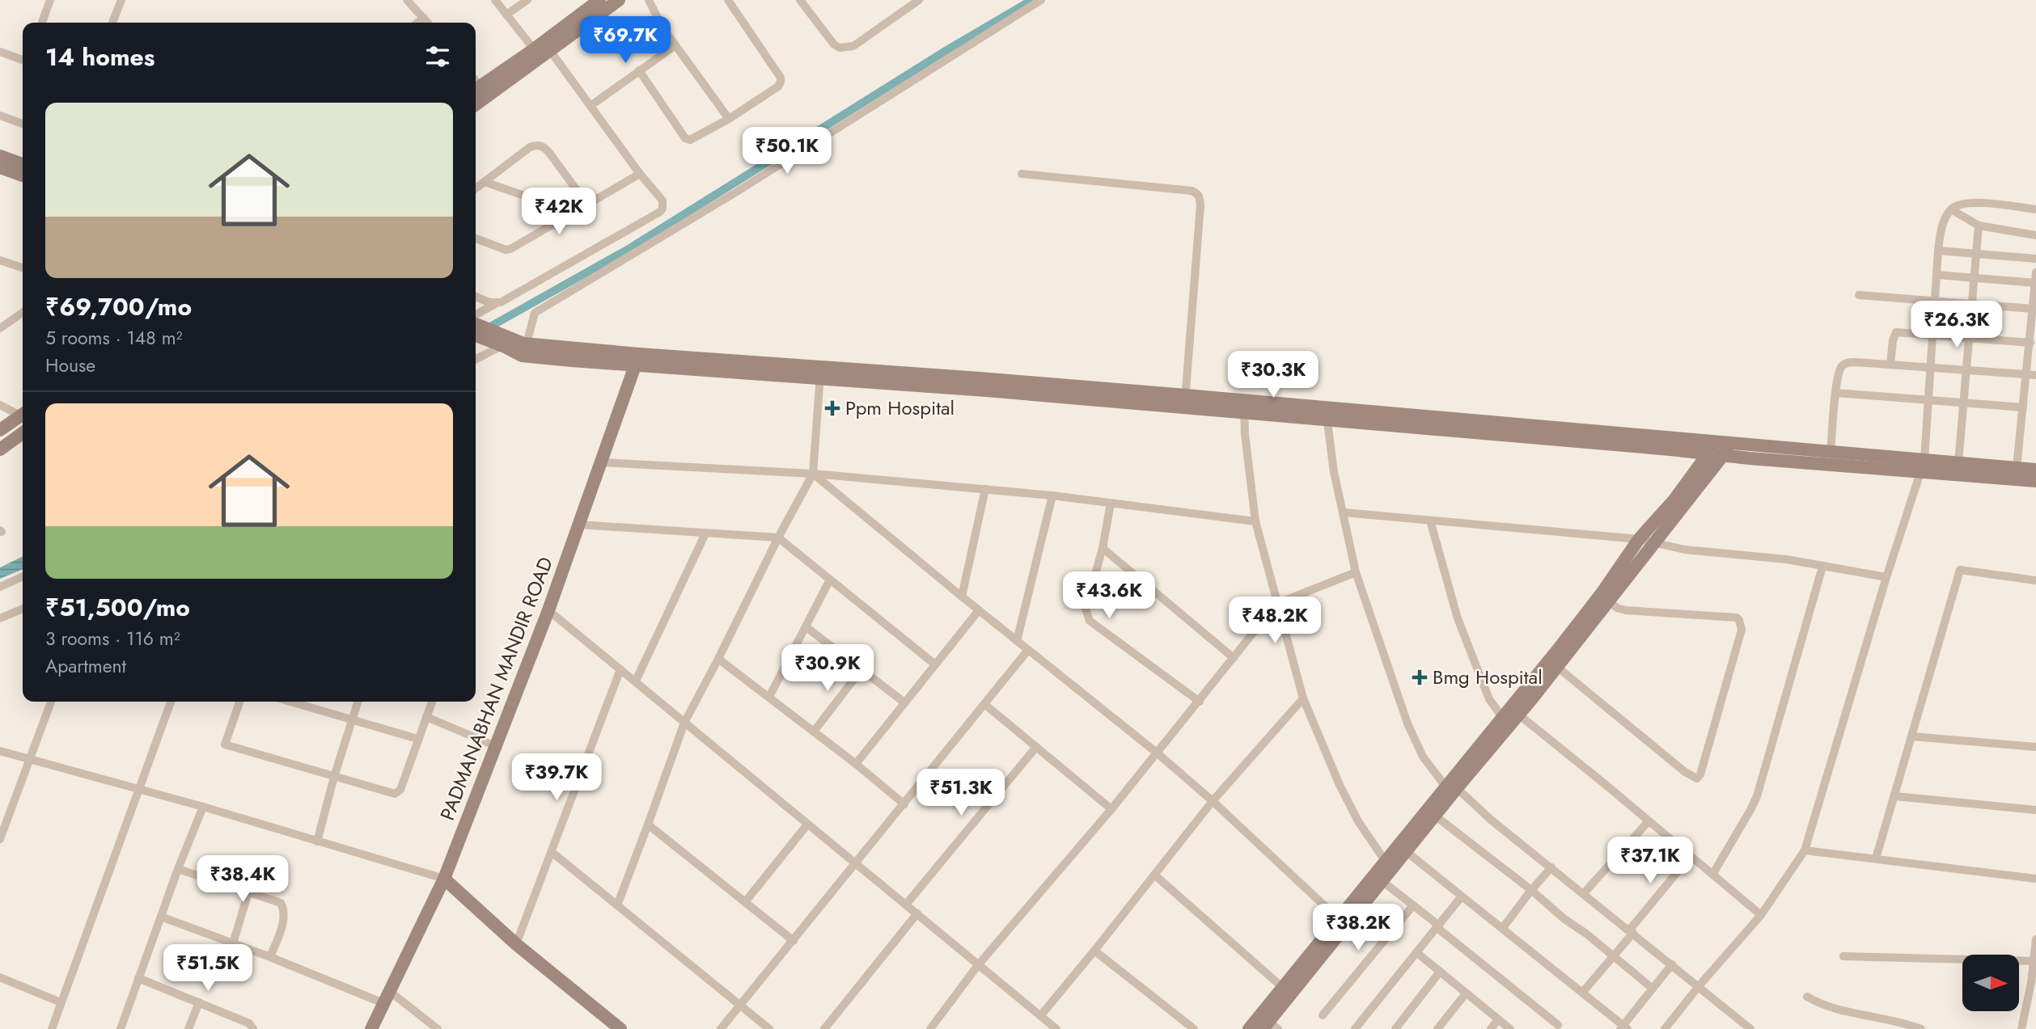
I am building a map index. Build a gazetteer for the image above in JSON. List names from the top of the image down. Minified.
{"streets":{"street":["PADMANABHAN MANDIR ROAD"]},"places":{"health":["Ppm Hospital","Bmg Hospital"]},"north":"right","page":{"price":["₹69.7K","₹50.1K","₹42K","₹26.3K","₹30.3K","₹43.6K","₹48.2K","₹30.9K","₹39.7K","₹51.3K","₹37.1K","₹38.4K","₹38.2K","₹51.5K"],"heading":"14 homes","list":[{"name":"₹69,700/mo","note":"5 rooms · 148 m² · House"},{"name":"₹51,500/mo","note":"3 rooms · 116 m² · Apartment"}]}}
